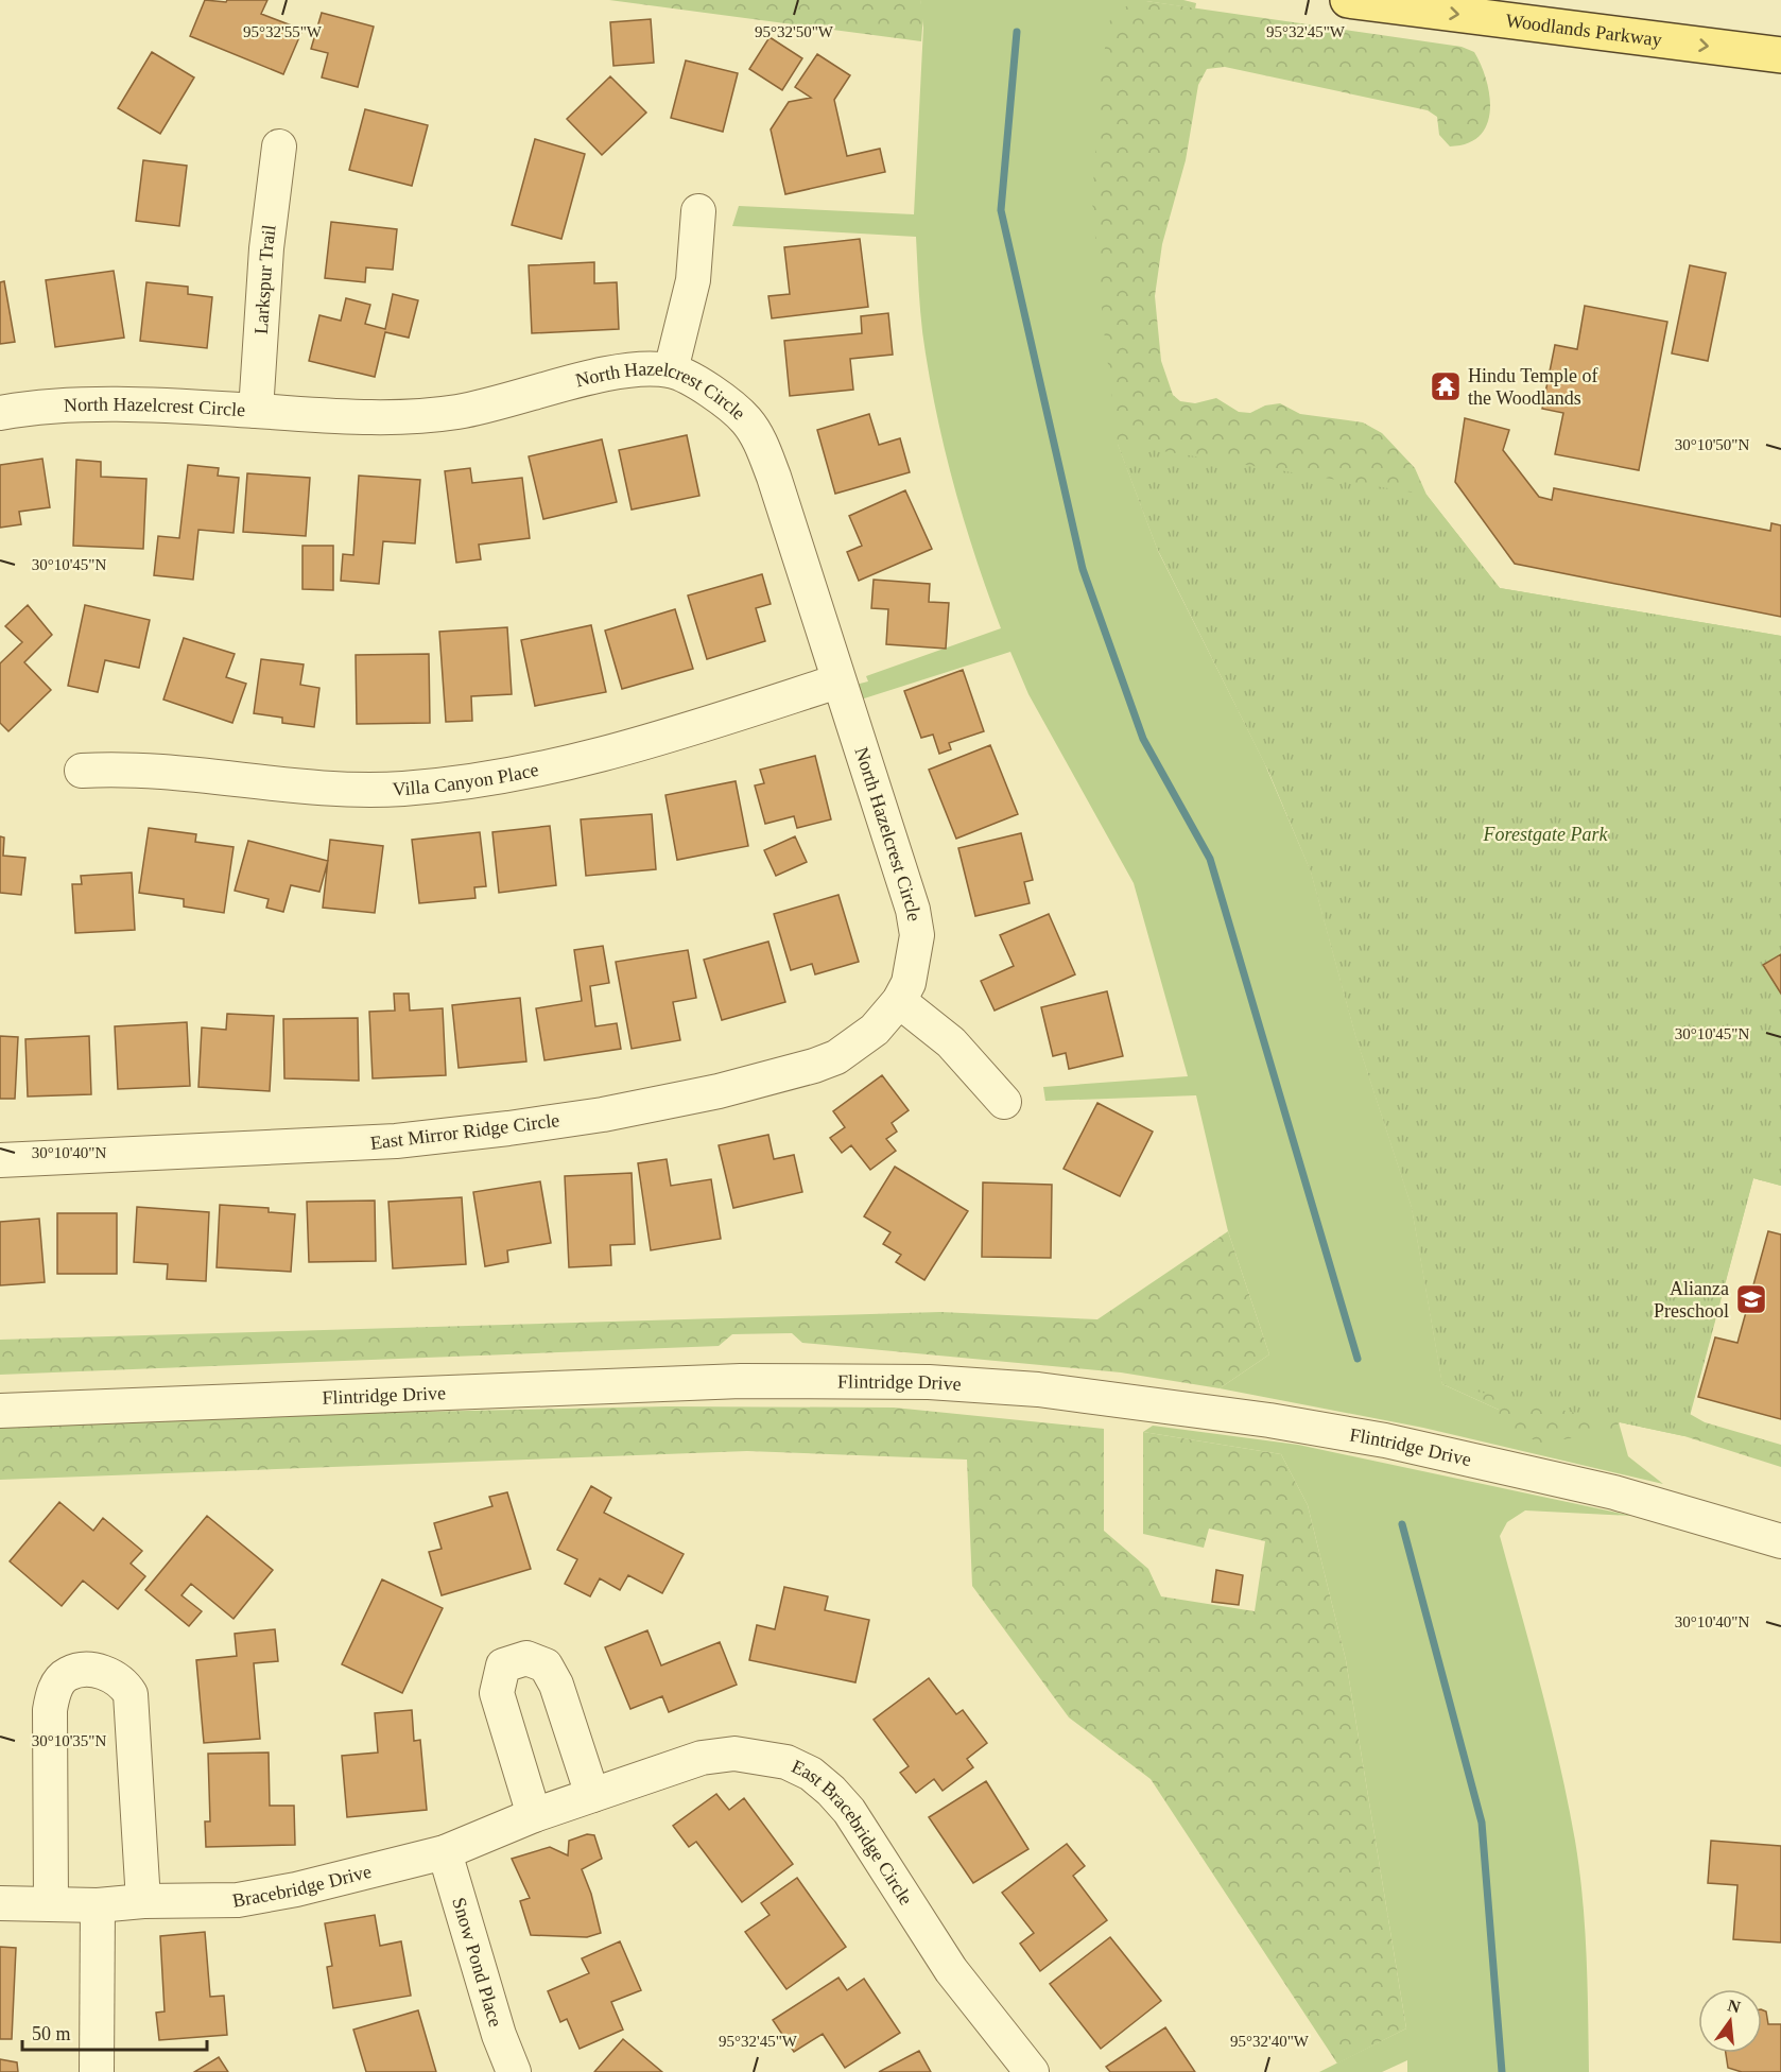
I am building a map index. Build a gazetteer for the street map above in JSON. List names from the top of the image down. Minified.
{"streets":{"main road":["Woodlands Parkway"],"street":["Larkspur Trail","North Hazelcrest Circle","Villa Canyon Place","East Mirror Ridge Circle","Flintridge Drive","East Bracebridge Circle","Bracebridge Drive","Snow Pond Place"]},"crossings":[["Larkspur Trail","North Hazelcrest Circle"],["North Hazelcrest Circle","Villa Canyon Place"],["North Hazelcrest Circle","East Mirror Ridge Circle"],["East Bracebridge Circle","Bracebridge Drive"],["Bracebridge Drive","Snow Pond Place"]],"one_way":["Woodlands Parkway"],"parks":["Forestgate Park"],"places":{"temple":["Hindu Temple of the Woodlands"],"school or university":["Alianza Preschool"]},"scale_bar":"50 m","north":"top","coordinates":["95°32'55\"W","95°32'50\"W","95°32'45\"W","30°10'50\"N","30°10'45\"N","30°10'40\"N","30°10'35\"N","95°32'40\"W"]}
